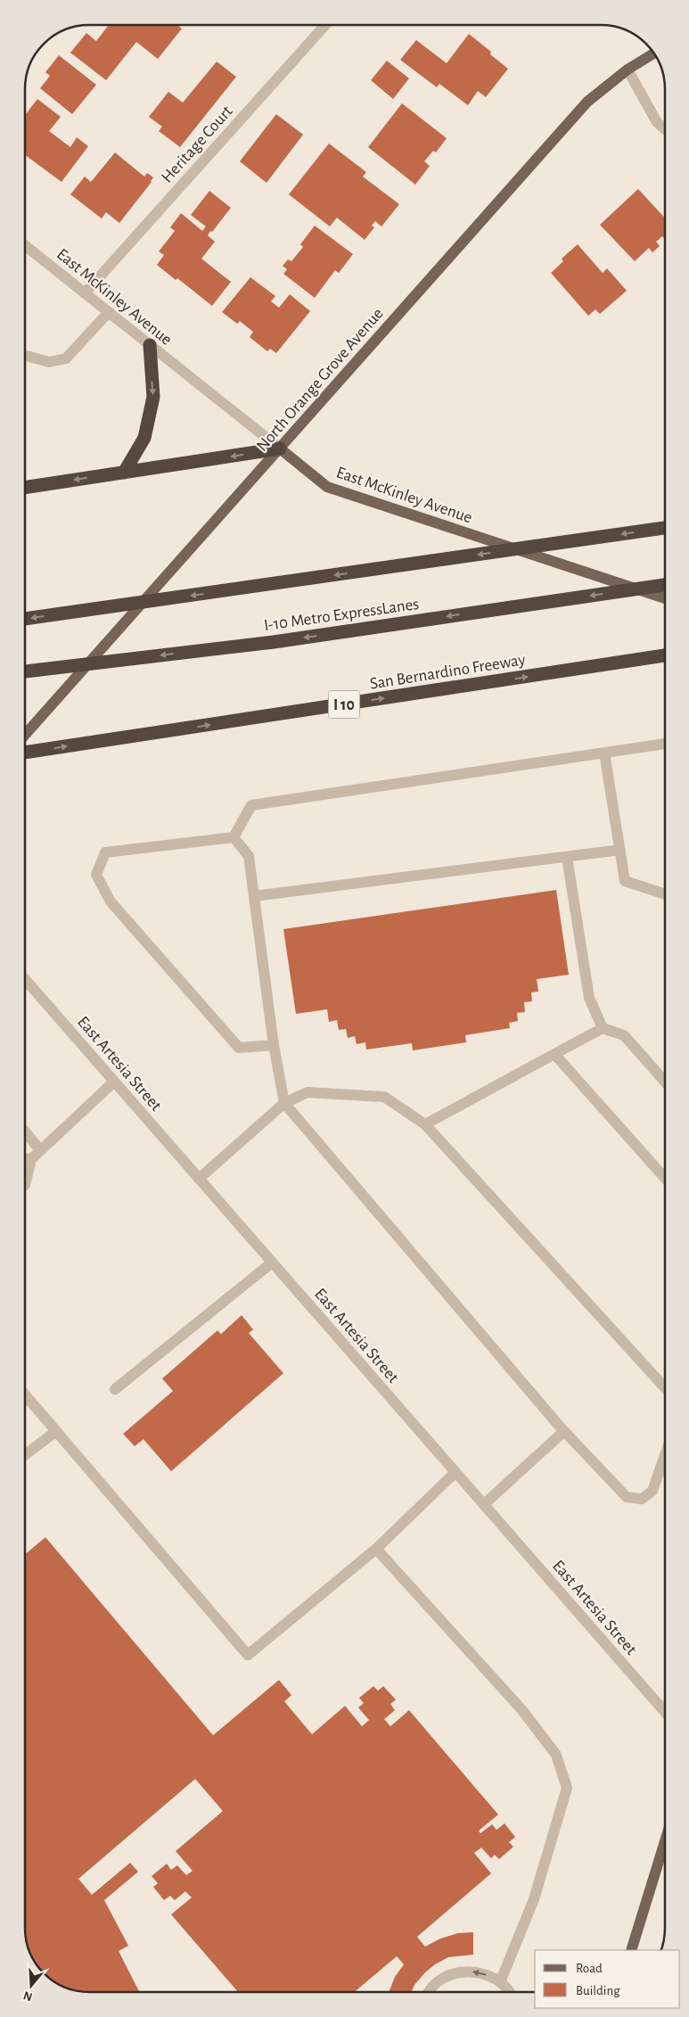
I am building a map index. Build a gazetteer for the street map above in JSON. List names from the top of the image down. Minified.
{"streets":{"highway":["I-10 Metro ExpressLanes","San Bernardino Freeway","I 10"],"main road":["East McKinley Avenue","North Orange Grove Avenue"],"street":["Heritage Court","East Artesia Street"]},"crossings":[["Heritage Court","East McKinley Avenue"],["East McKinley Avenue","North Orange Grove Avenue"]],"one_way":["San Bernardino Freeway"],"legend":["Road","Building"],"north":"bottom"}
